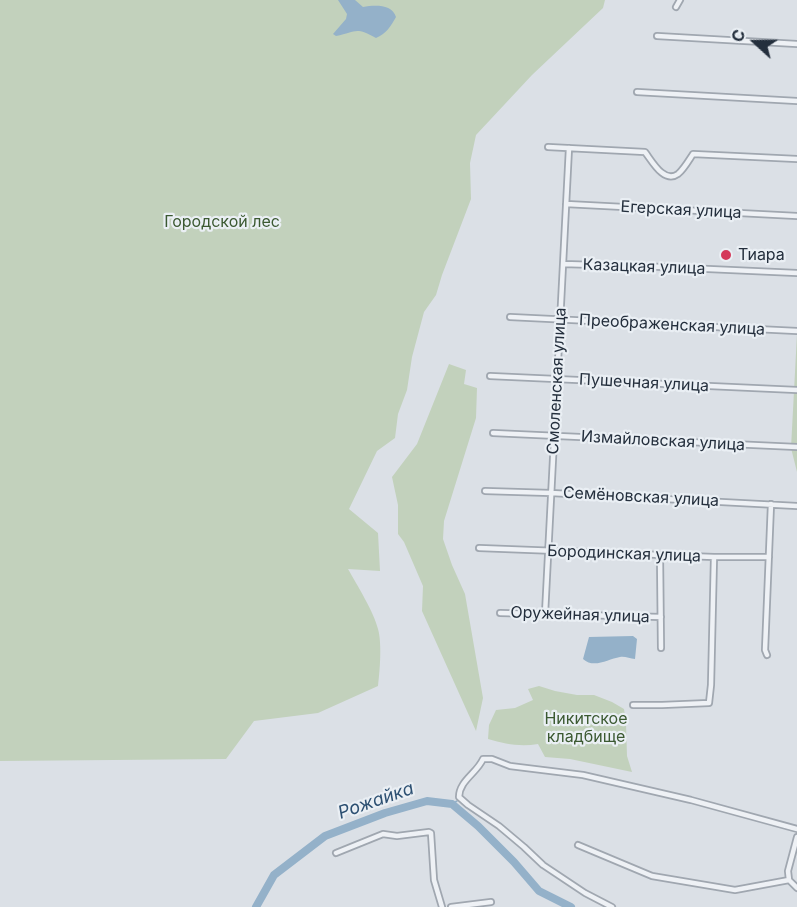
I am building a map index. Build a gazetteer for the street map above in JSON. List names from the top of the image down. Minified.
{"streets":{"street":["Егерская улица","Казацкая улица","Преображенская улица","Смоленская улица","Пушечная улица","Измайловская улица","Семёновская улица","Бородинская улица","Оружейная улица"]},"crossings":[["Егерская улица","Смоленская улица"],["Казацкая улица","Смоленская улица"],["Преображенская улица","Смоленская улица"],["Смоленская улица","Пушечная улица"],["Смоленская улица","Измайловская улица"],["Смоленская улица","Семёновская улица"],["Смоленская улица","Бородинская улица"],["Смоленская улица","Оружейная улица"]],"water":["Рожайка"],"parks":["Городской лес","Никитское кладбище"],"places":["Тиара"],"north":"left"}
